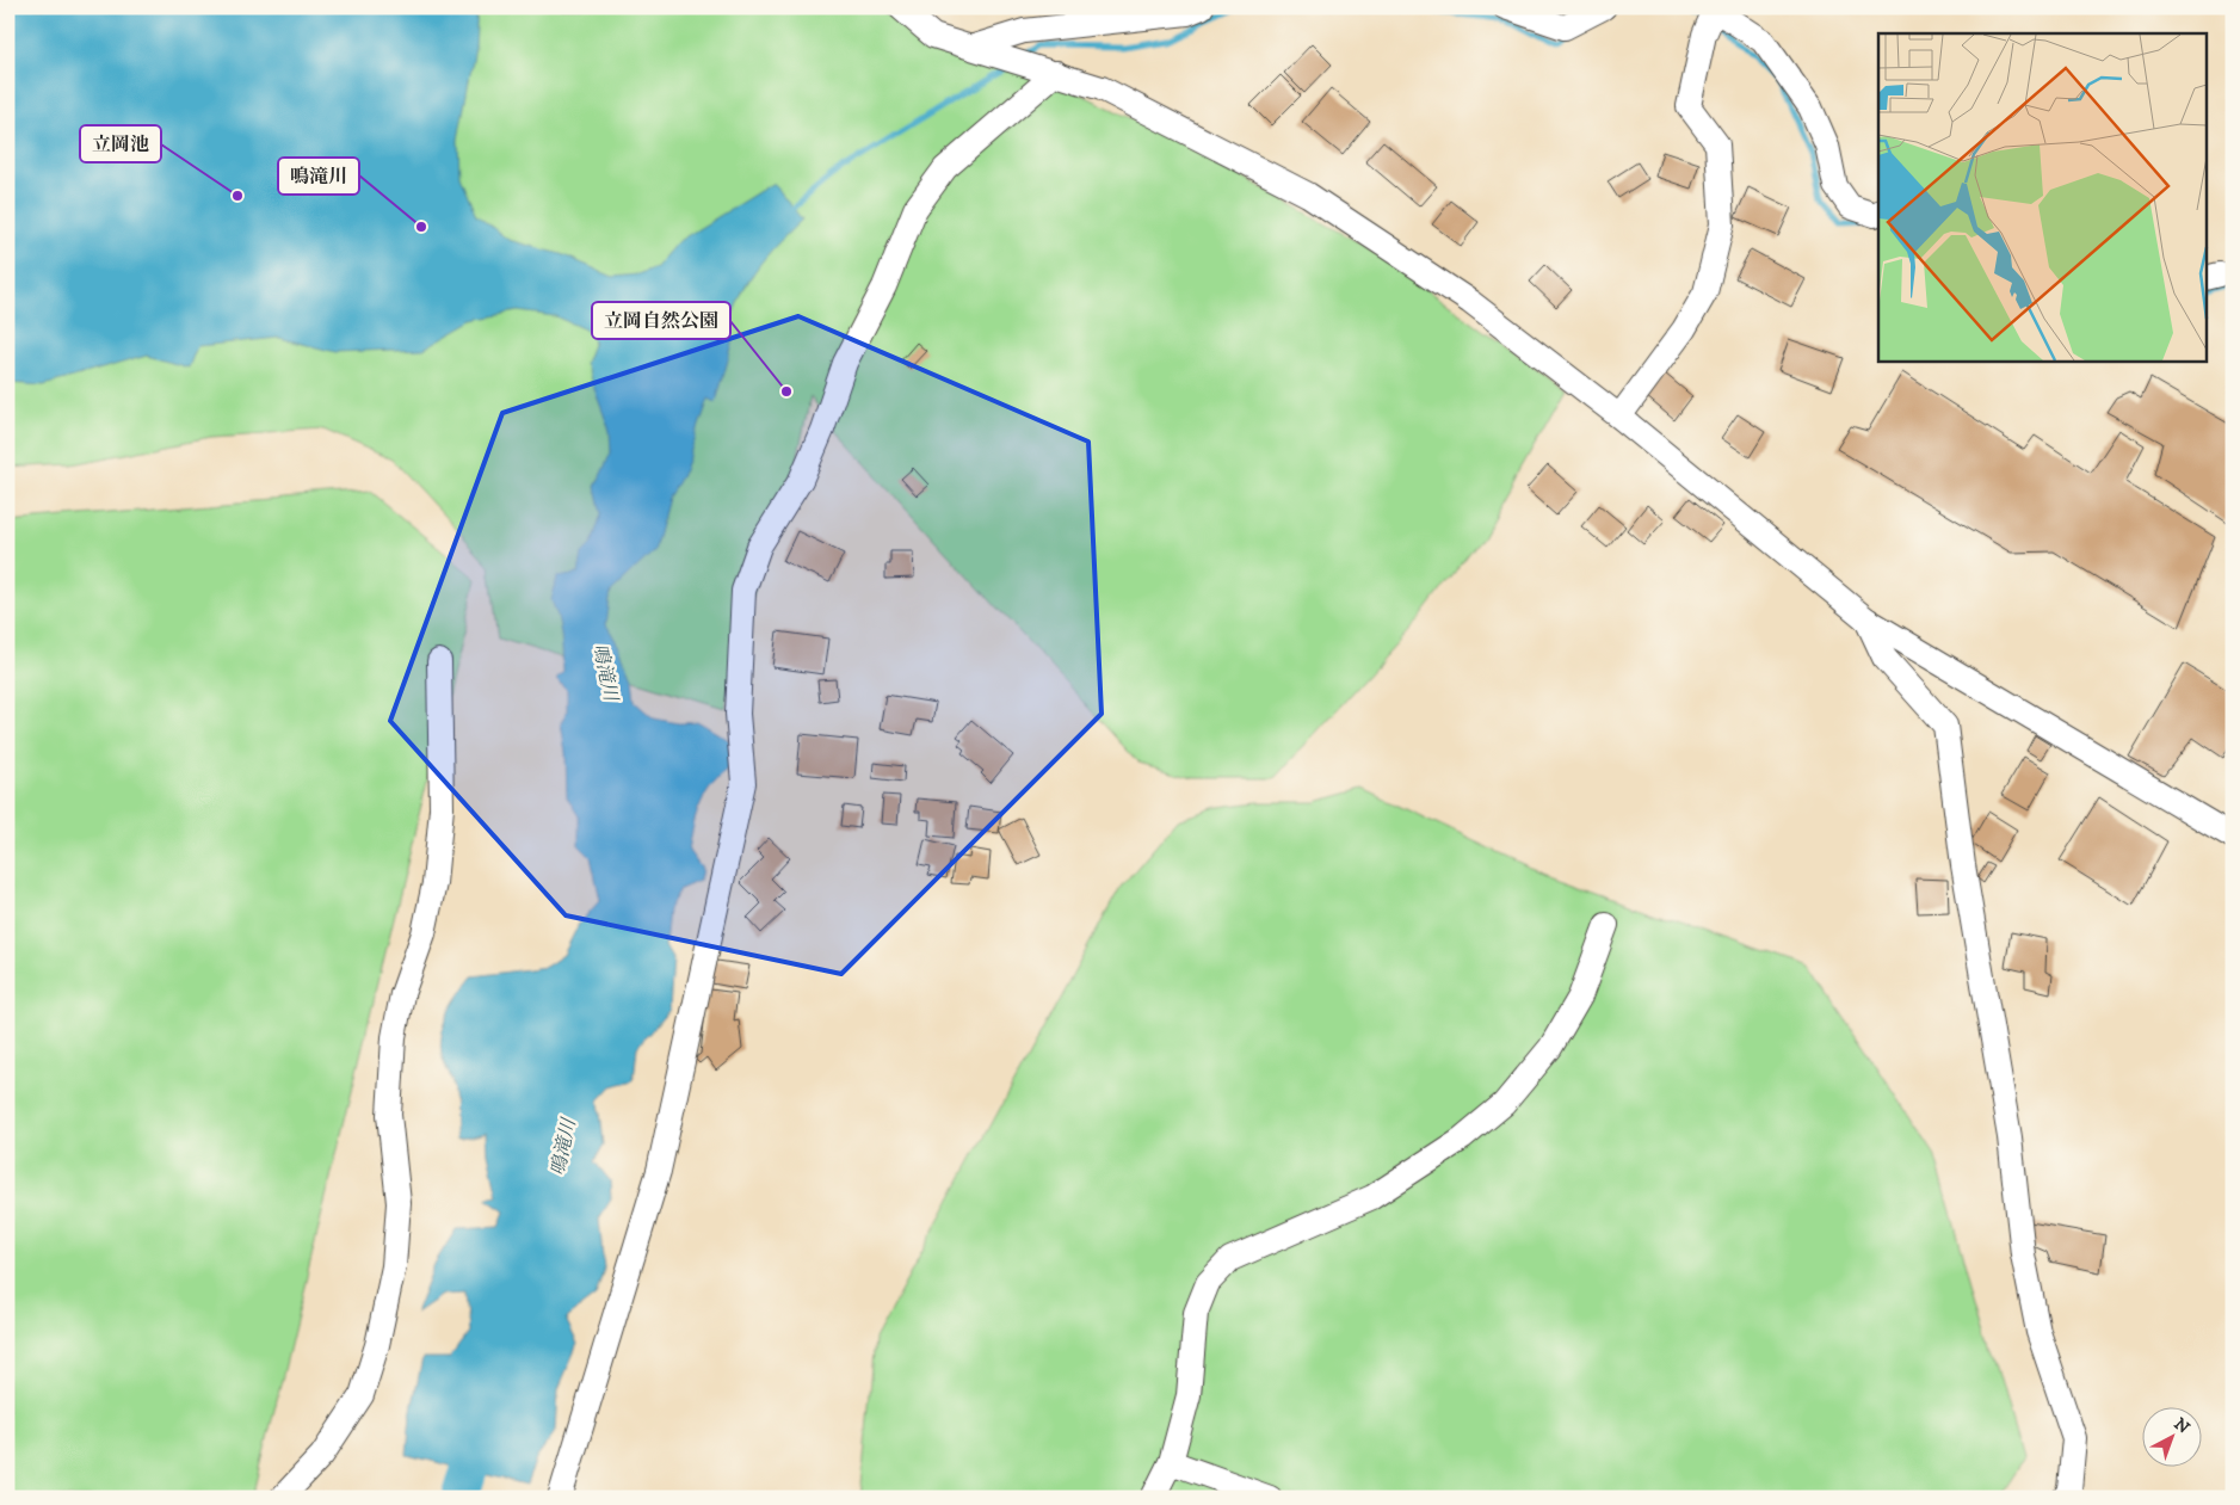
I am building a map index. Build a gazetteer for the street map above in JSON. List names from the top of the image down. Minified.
{"water":["鳴滝川"],"places":["立岡池","鳴滝川","立岡自然公園"],"north":"top right"}
